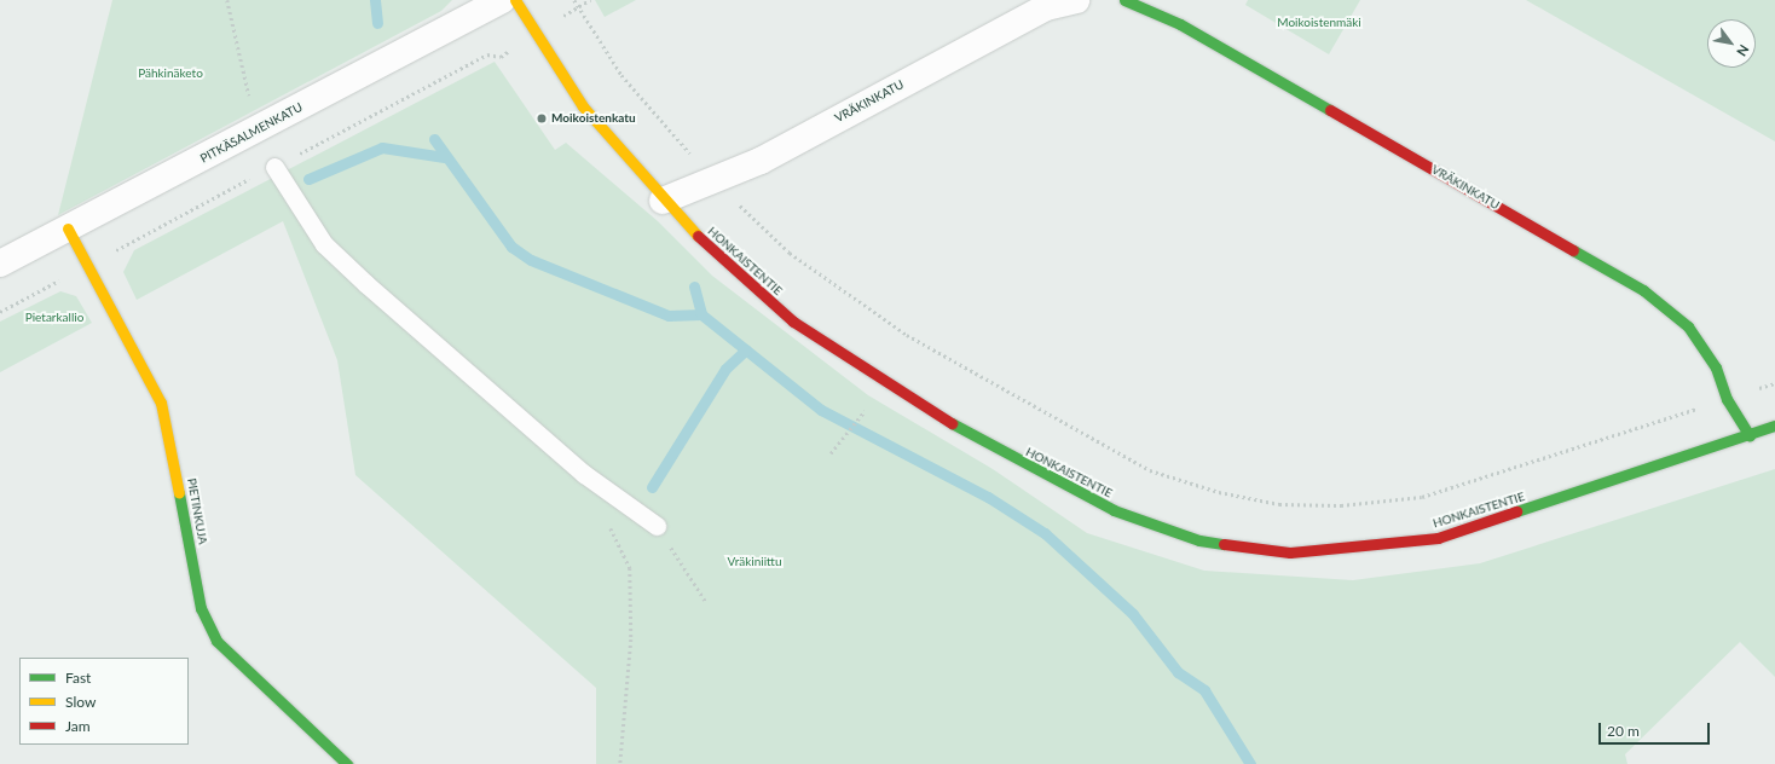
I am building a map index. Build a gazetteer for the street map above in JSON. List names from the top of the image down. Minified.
{"streets":{"street":["VRÄKINKATU","PITKÄSALMENKATU","HONKAISTENTIE","PIETINKUJA"]},"crossings":[["VRÄKINKATU","HONKAISTENTIE"],["PITKÄSALMENKATU","PIETINKUJA"]],"parks":["Moikoistenmäki","Pähkinäketo","Pietarkallio","Vräkiniittu"],"places":["Moikoistenkatu"],"legend":["Fast","Slow","Jam"],"scale_bar":"20 m","north":"bottom right"}
